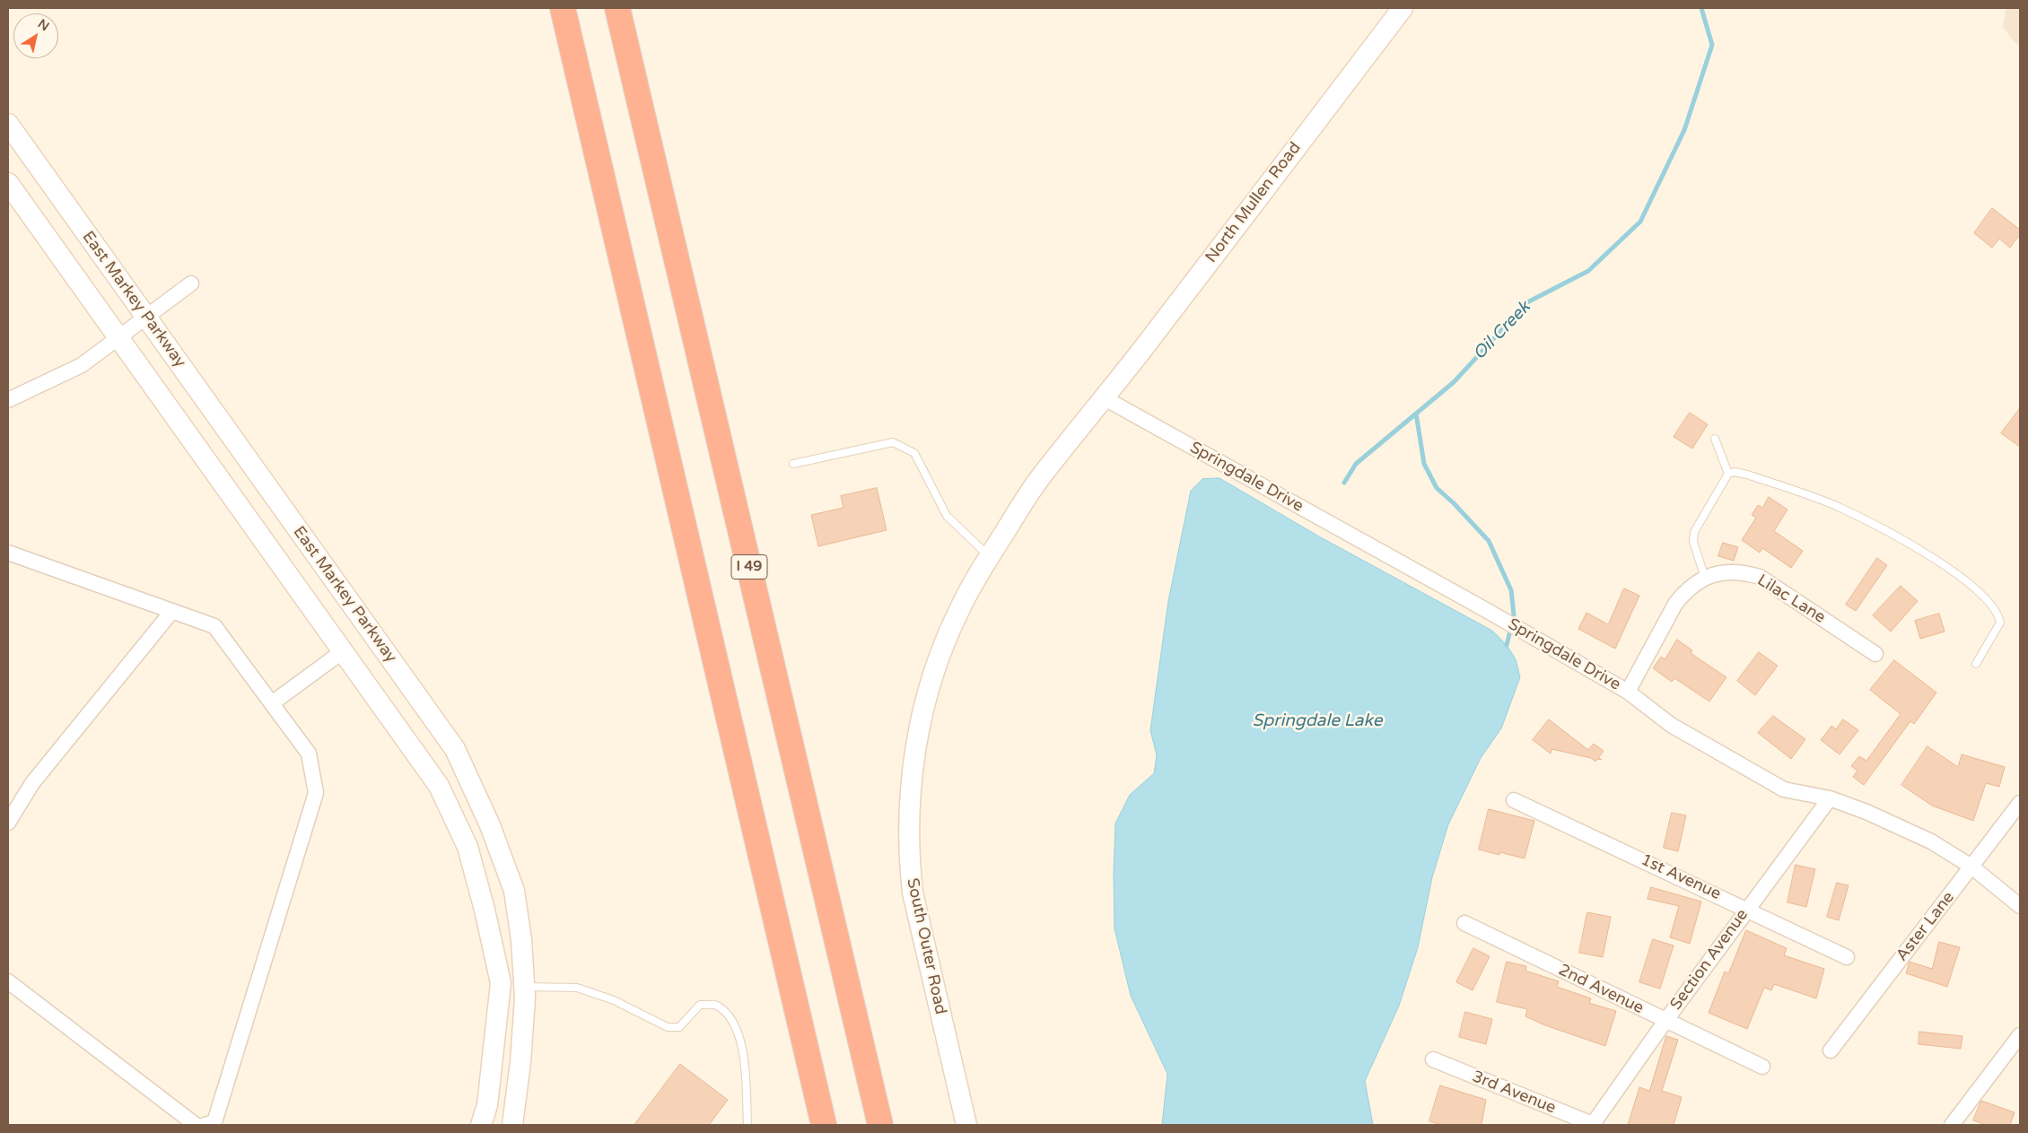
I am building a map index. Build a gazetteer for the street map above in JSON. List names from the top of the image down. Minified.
{"streets":{"highway":["I 49"],"street":["North Mullen Road","East Markey Parkway","Springdale Drive","Lilac Lane","1st Avenue","Aster Lane","South Outer Road","Section Avenue","2nd Avenue","3rd Avenue"]},"crossings":[["North Mullen Road","Springdale Drive"],["North Mullen Road","South Outer Road"],["Springdale Drive","Lilac Lane"],["Springdale Drive","Aster Lane"],["Springdale Drive","Section Avenue"],["1st Avenue","Section Avenue"],["Section Avenue","2nd Avenue"],["Section Avenue","3rd Avenue"]],"water":["Oil Creek","Springdale Lake"],"north":"top right"}
